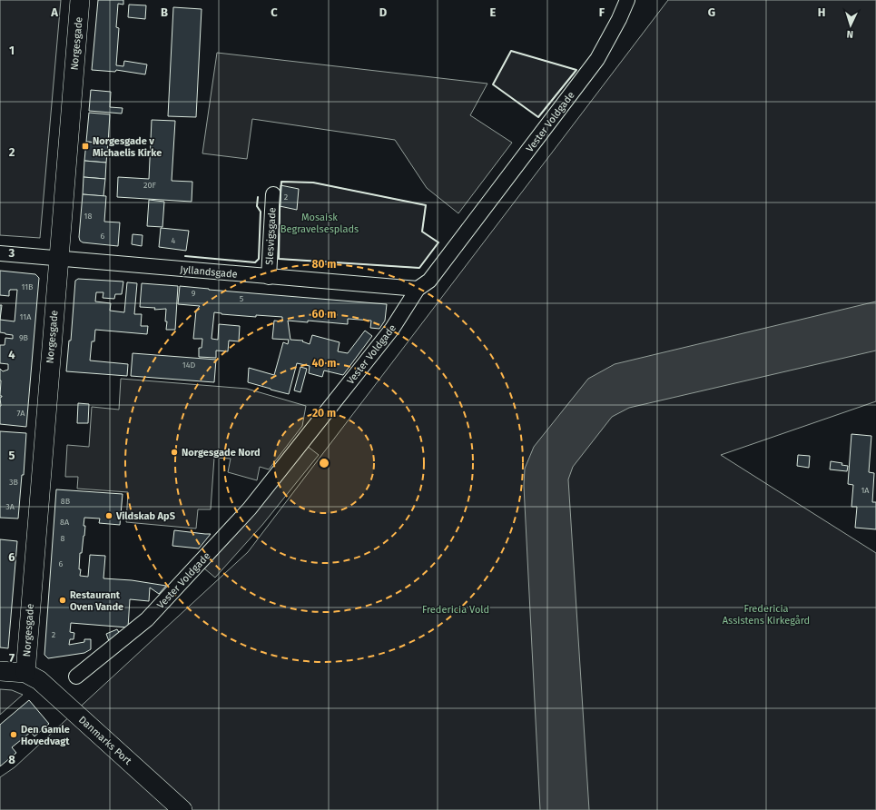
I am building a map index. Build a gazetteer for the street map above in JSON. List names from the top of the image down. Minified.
{"streets":{"street":["Norgesgade","Vester Voldgade","Slesvigsgade","Jyllandsgade","Danmarks Port"]},"crossings":[["Norgesgade","Jyllandsgade"],["Norgesgade","Danmarks Port"],["Vester Voldgade","Jyllandsgade"],["Slesvigsgade","Jyllandsgade"]],"parks":["Mosaisk Begravelsesplads","Fredericia Assistens Kirkegård","Fredericia Vold"],"places":{"transit":["Norgesgade v Michaelis Kirke"],"other":["Norgesgade Nord","Vildskab ApS","Restaurant Oven Vande","Den Gamle Hovedvagt"]},"house_numbers":["20F","2","18","6","4","11B","9","5","11A","9B","14D","7A","3B","1A","8B","3A","8A","8","6","2"],"north":"bottom","grid":{"columns":["A","B","C","D","E","F","G","H"],"rows":["1","2","3","4","5","6","7","8"]},"rings":["80 m","60 m","40 m","20 m"]}
